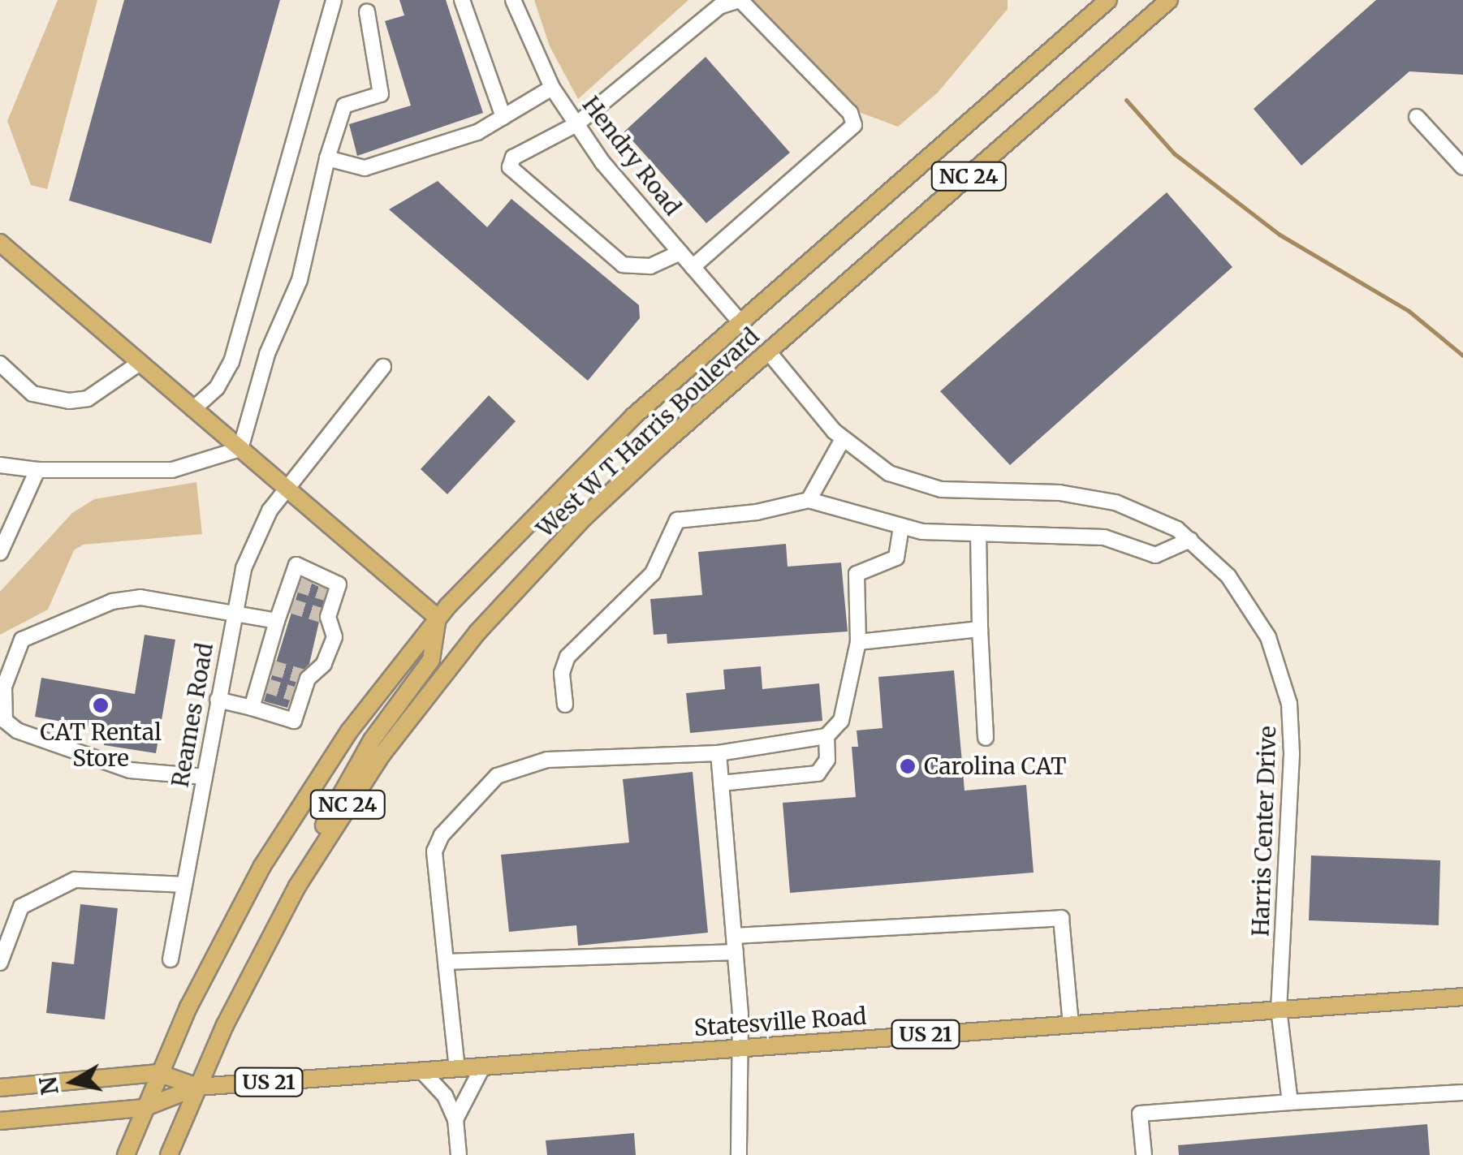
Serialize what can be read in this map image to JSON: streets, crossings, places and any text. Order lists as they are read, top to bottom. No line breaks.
{"streets":{"main road":["NC 24","West W T Harris Boulevard","Statesville Road","US 21"],"street":["Hendry Road","Reames Road","Harris Center Drive"]},"crossings":[["Hendry Road","West W T Harris Boulevard"],["West W T Harris Boulevard","Harris Center Drive"],["West W T Harris Boulevard","Statesville Road"],["Harris Center Drive","Statesville Road"]],"places":["CAT Rental Store","Carolina CAT"],"north":"left"}
